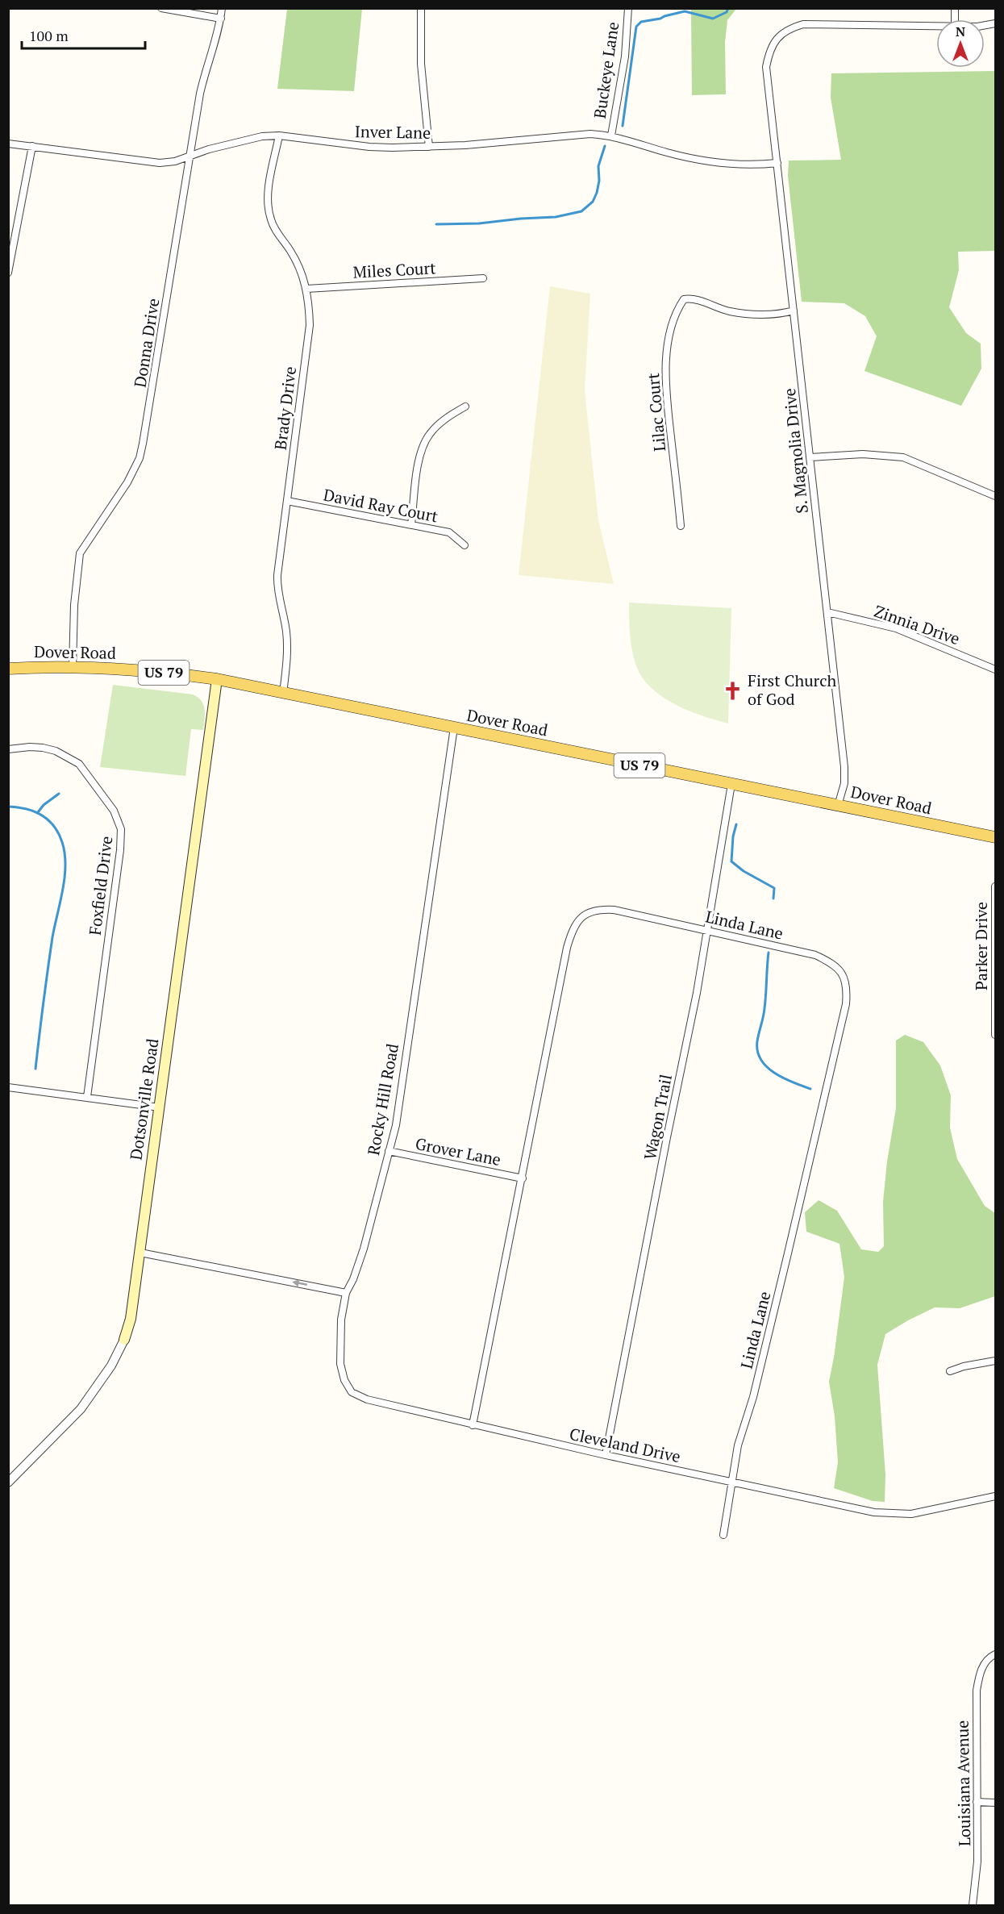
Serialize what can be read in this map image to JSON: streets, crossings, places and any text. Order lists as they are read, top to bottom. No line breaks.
{"streets":{"main road":["Dover Road","US 79","Dotsonville Road"],"street":["Buckeye Lane","Inver Lane","Miles Court","Donna Drive","Brady Drive","Lilac Court","S. Magnolia Drive","David Ray Court","Zinnia Drive","Foxfield Drive","Linda Lane","Parker Drive","Rocky Hill Road","Wagon Trail","Grover Lane","Cleveland Drive","Louisiana Avenue"]},"crossings":[["Buckeye Lane","Inver Lane"],["Inver Lane","Donna Drive"],["Inver Lane","Brady Drive"],["Inver Lane","S. Magnolia Drive"],["Miles Court","Brady Drive"],["Donna Drive","Dover Road"],["Brady Drive","David Ray Court"],["Brady Drive","Dover Road"],["Lilac Court","S. Magnolia Drive"],["S. Magnolia Drive","Zinnia Drive"],["S. Magnolia Drive","Dover Road"],["Dover Road","Dotsonville Road"],["Dover Road","Rocky Hill Road"],["Dover Road","Wagon Trail"],["Linda Lane","Wagon Trail"],["Linda Lane","Grover Lane"],["Linda Lane","Cleveland Drive"],["Rocky Hill Road","Grover Lane"],["Rocky Hill Road","Cleveland Drive"],["Wagon Trail","Cleveland Drive"]],"places":{"church":["First Church of God"]},"scale_bar":"100 m","north":"top"}
